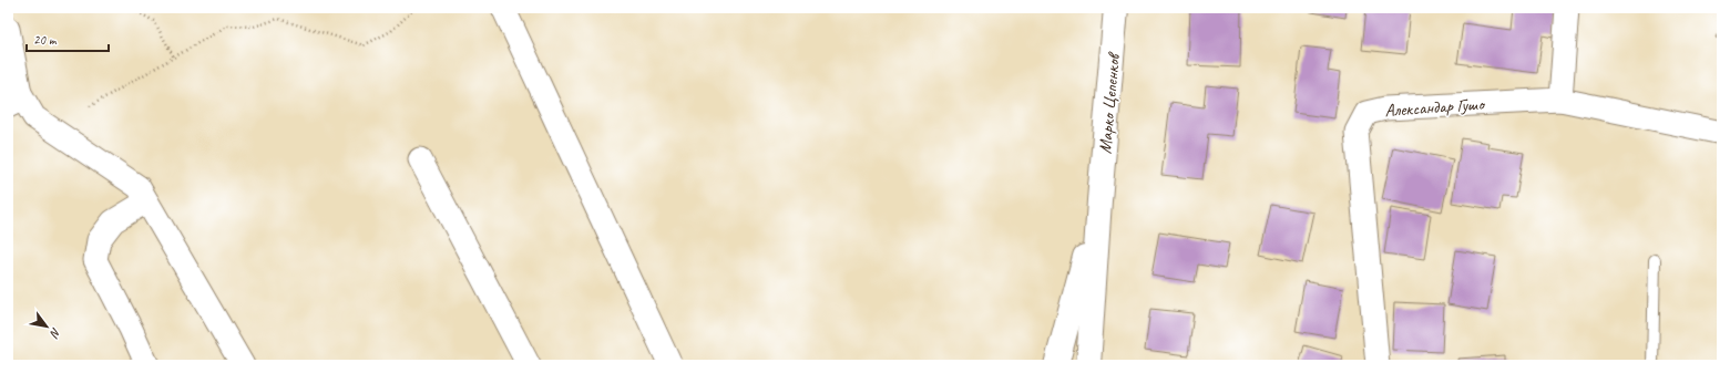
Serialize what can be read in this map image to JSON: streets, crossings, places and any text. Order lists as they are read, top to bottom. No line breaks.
{"streets":{"street":["Марко Цепенков","Александар Гушо"]},"scale_bar":"20 m","north":"bottom right"}
